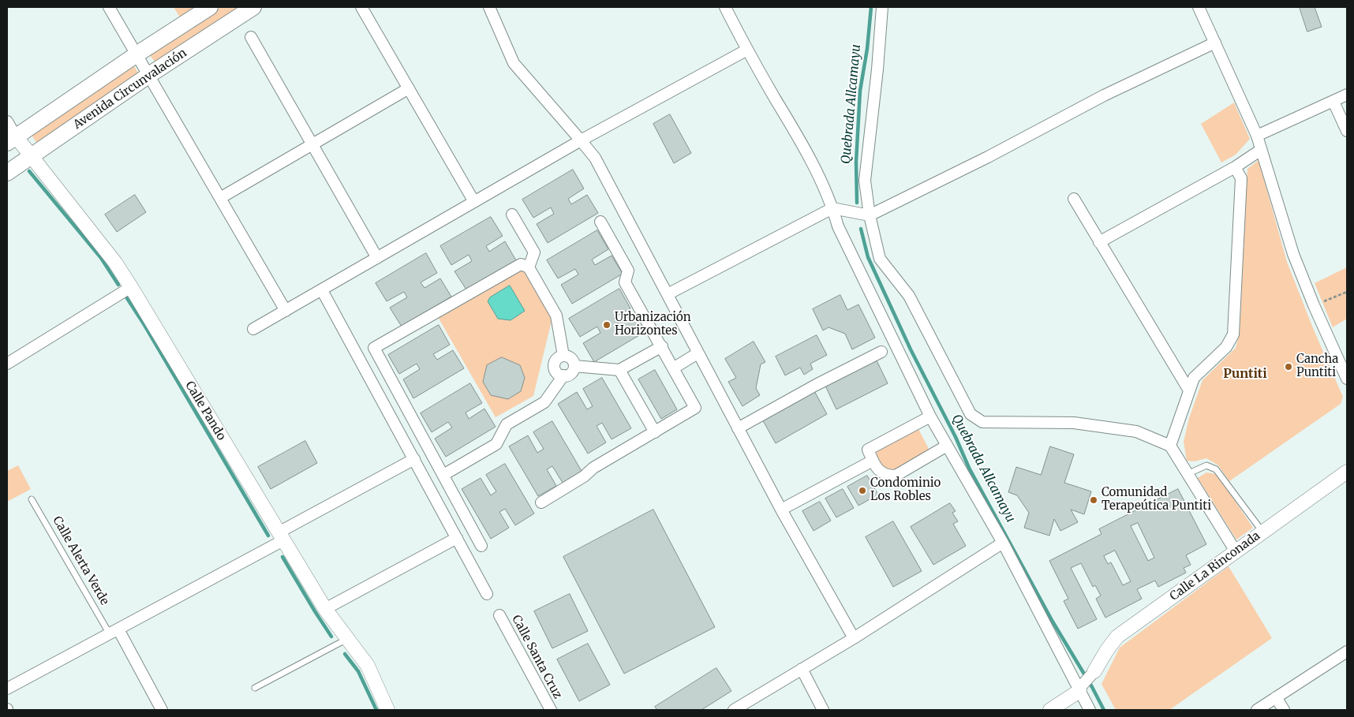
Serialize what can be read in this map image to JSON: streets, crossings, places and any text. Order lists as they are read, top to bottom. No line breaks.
{"streets":{"main road":["Avenida Circunvalación"],"street":["Calle Pando","Calle La Rinconada","Calle Santa Cruz"],"lane":["Calle Alerta Verde"]},"crossings":[["Avenida Circunvalación","Calle Pando"]],"districts":["Puntiti"],"water":["Quebrada Allcamayu"],"places":["Urbanización Horizontes","Cancha Puntiti","Condominio Los Robles","Comunidad Terapeútica Puntiti"]}
